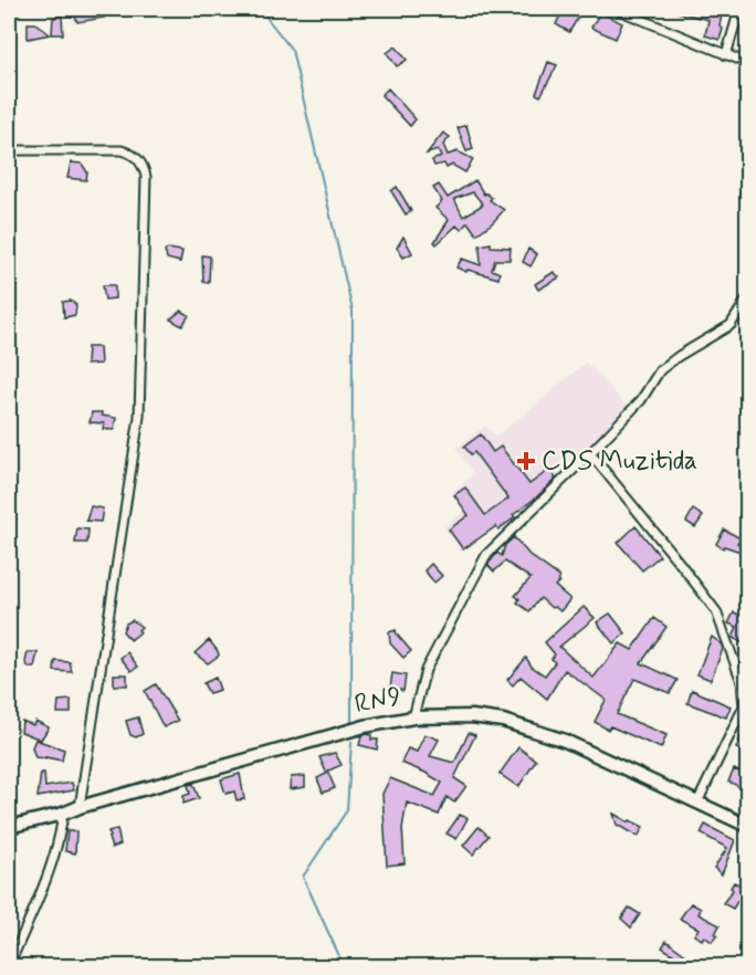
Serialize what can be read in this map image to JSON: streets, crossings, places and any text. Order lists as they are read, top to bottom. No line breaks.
{"streets":{"main road":["RN9"]},"places":{"health":["CDS Muzitida"]}}
